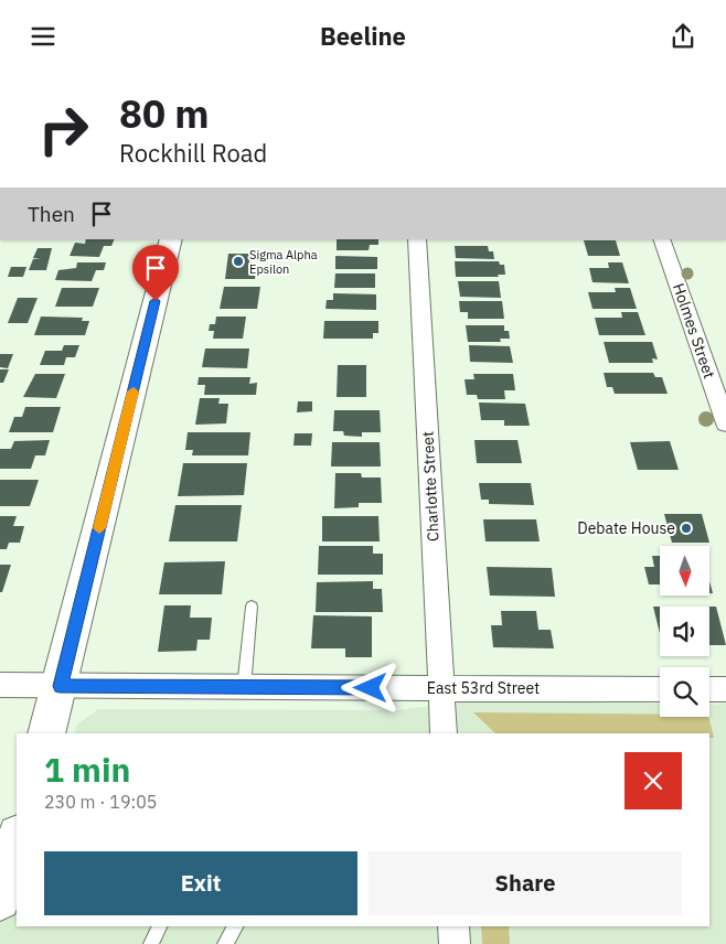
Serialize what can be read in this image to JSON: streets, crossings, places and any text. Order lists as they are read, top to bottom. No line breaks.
{"streets":{"street":["Holmes Street","Charlotte Street","East 53rd Street"]},"crossings":[["Charlotte Street","East 53rd Street"]],"places":["Sigma Alpha Epsilon","Debate House"],"north":"bottom","page":{"header":"Beeline","turn":["80 m","Rockhill Road"],"then":"Then","heading":["1 min","230 m · 19:05"],"buttons":["Exit","Share"]}}
